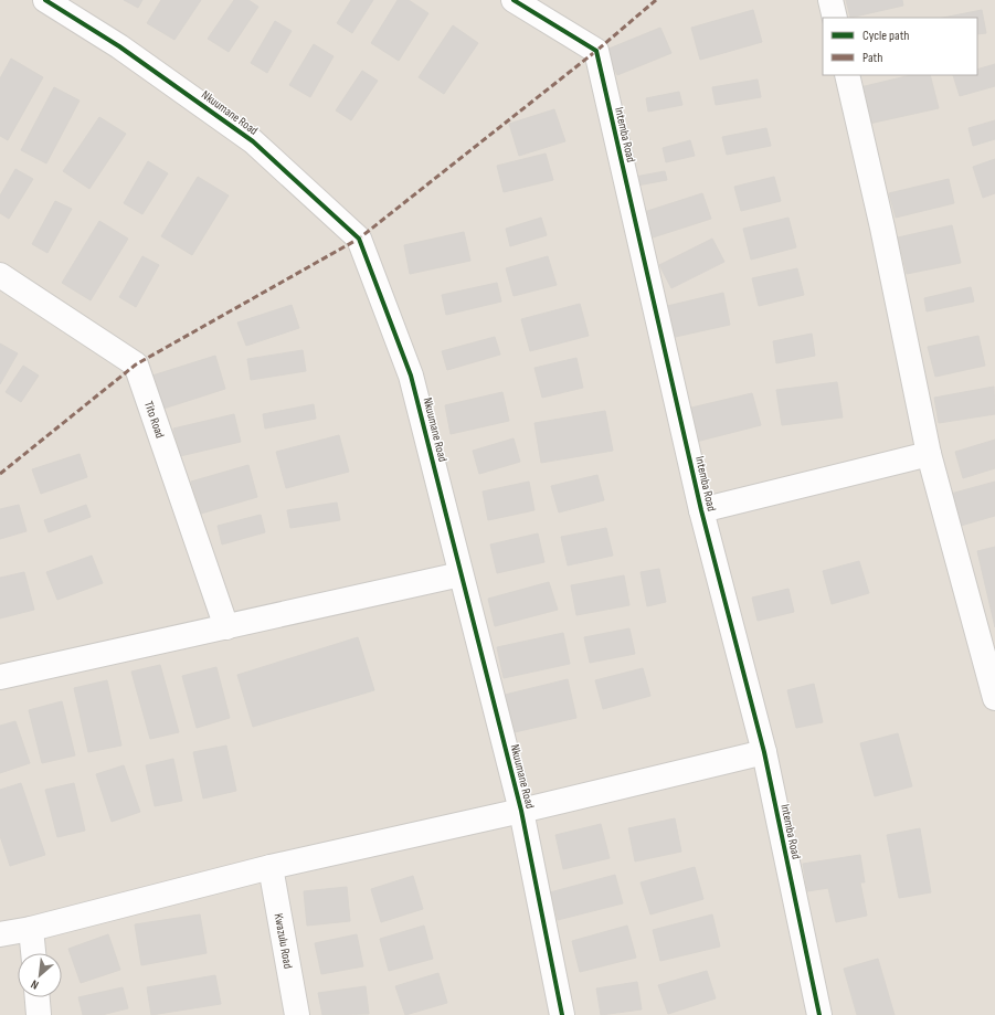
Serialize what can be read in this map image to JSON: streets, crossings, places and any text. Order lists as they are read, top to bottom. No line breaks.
{"streets":{"street":["Nkuumane Road","Intemba Road","Tito Road","Kwazulu Road"]},"legend":["Cycle path","Path"],"north":"bottom left"}
